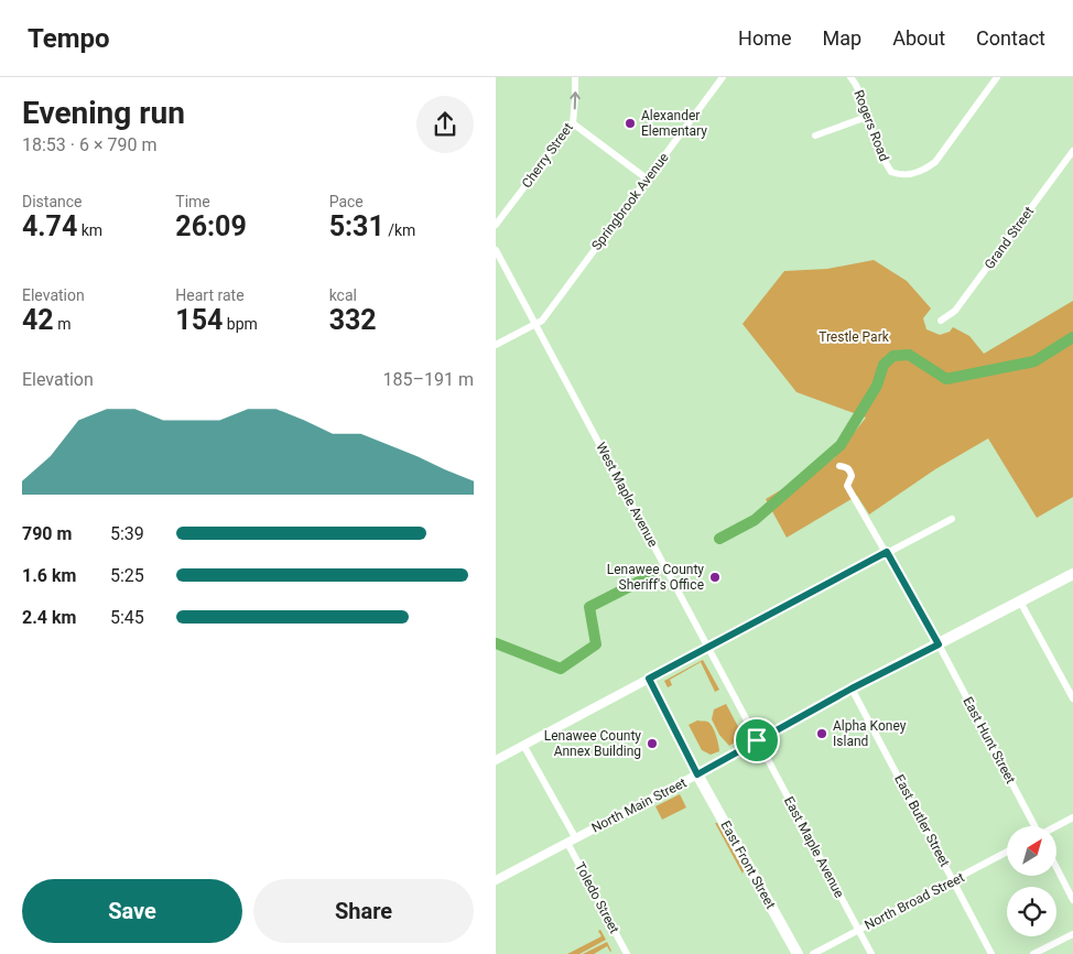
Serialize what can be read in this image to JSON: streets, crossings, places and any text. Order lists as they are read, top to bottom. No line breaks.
{"streets":{"main road":["North Main Street","East Front Street"],"street":["Rogers Road","Cherry Street","Springbrook Avenue","Grand Street","West Maple Avenue","East Hunt Street","East Butler Street","East Maple Avenue","Toledo Street","North Broad Street"]},"crossings":[["Springbrook Avenue","West Maple Avenue"],["West Maple Avenue","North Main Street"],["West Maple Avenue","East Maple Avenue"],["East Hunt Street","North Main Street"],["North Main Street","East Butler Street"],["North Main Street","East Maple Avenue"],["North Main Street","East Front Street"],["North Main Street","Toledo Street"],["East Butler Street","North Broad Street"],["East Maple Avenue","North Broad Street"]],"parks":["Trestle Park"],"places":["Alexander Elementary","Lenawee County Sheriff's Office","Alpha Koney Island","Lenawee County Annex Building"],"north":"top right","page":{"header":"Tempo","nav":["Home","Map","About","Contact"],"heading":["Evening run","18:53 · 6 × 790 m"],"stats":[["Distance","4.74 km"],["Time","26:09"],["Pace","5:31 /km"],["Elevation","42 m"],["Heart rate","154 bpm"],["kcal","332"]],"chart":["Elevation","185–191 m"],"list":[{"name":"790 m","note":"5:39"},{"name":"1.6 km","note":"5:25"},{"name":"2.4 km","note":"5:45"}],"buttons":["Save","Share"]}}
